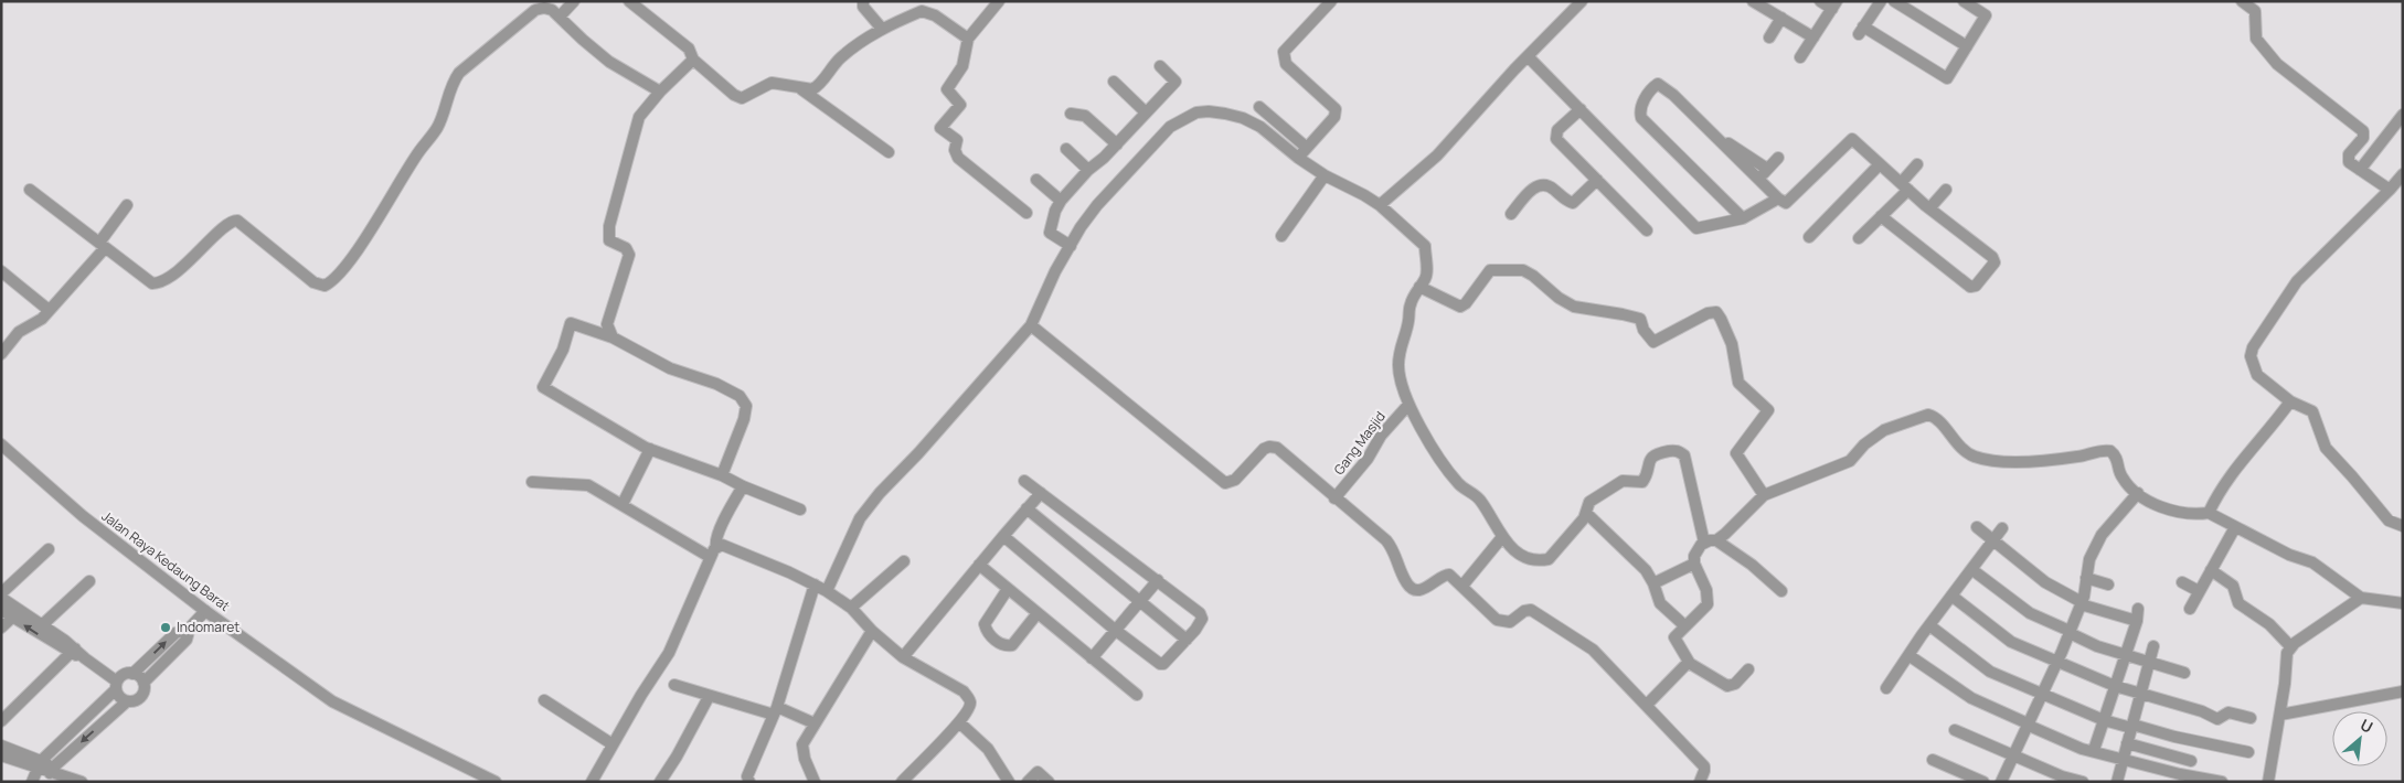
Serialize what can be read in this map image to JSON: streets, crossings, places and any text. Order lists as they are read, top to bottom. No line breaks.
{"streets":{"street":["Gang Masjid","Jalan Raya Kedaung Barat"]},"places":["Indomaret"],"north":"top right"}
